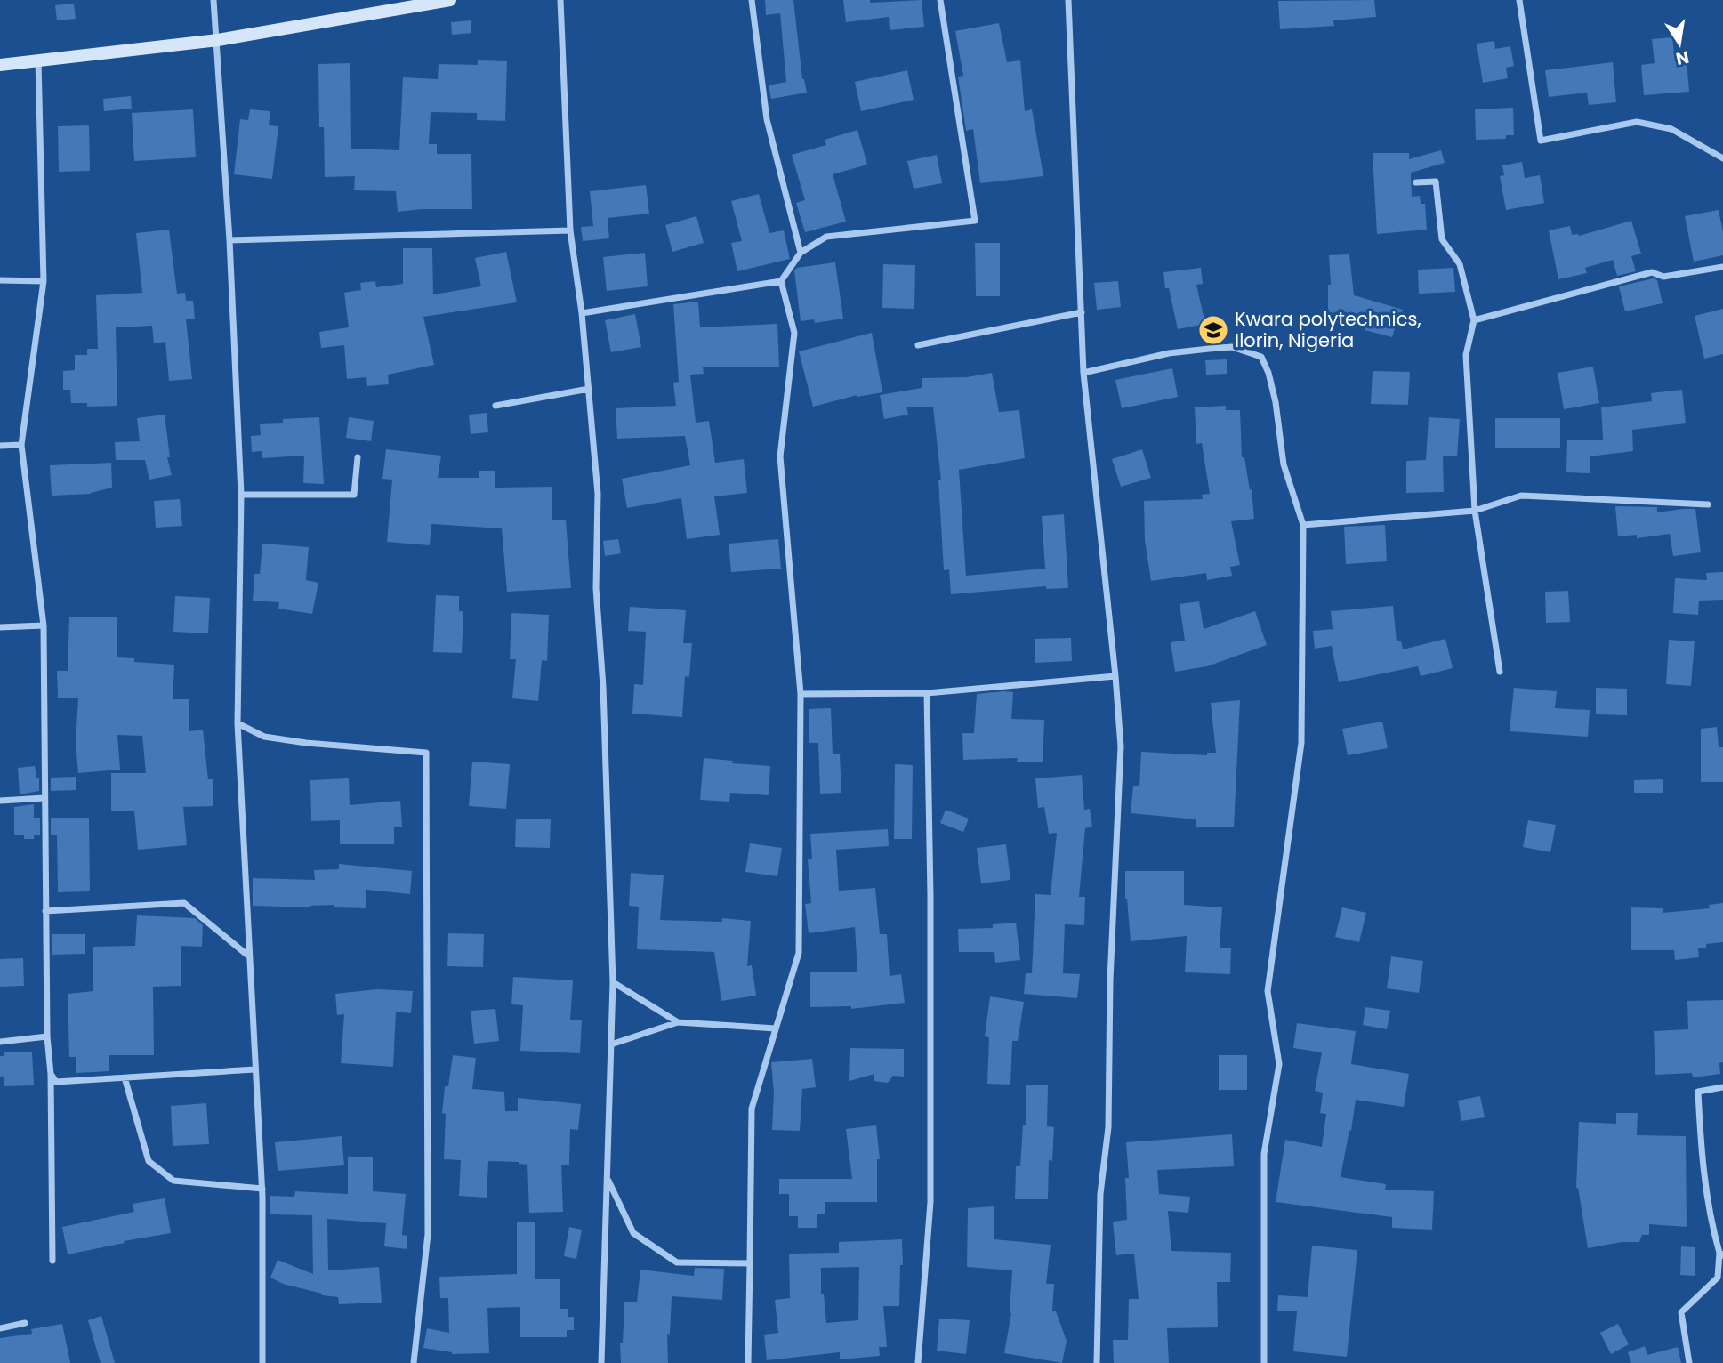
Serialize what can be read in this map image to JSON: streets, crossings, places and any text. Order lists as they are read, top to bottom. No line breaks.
{"places":{"school or university":["Kwara polytechnics, Ilorin, Nigeria"]},"north":"bottom"}
